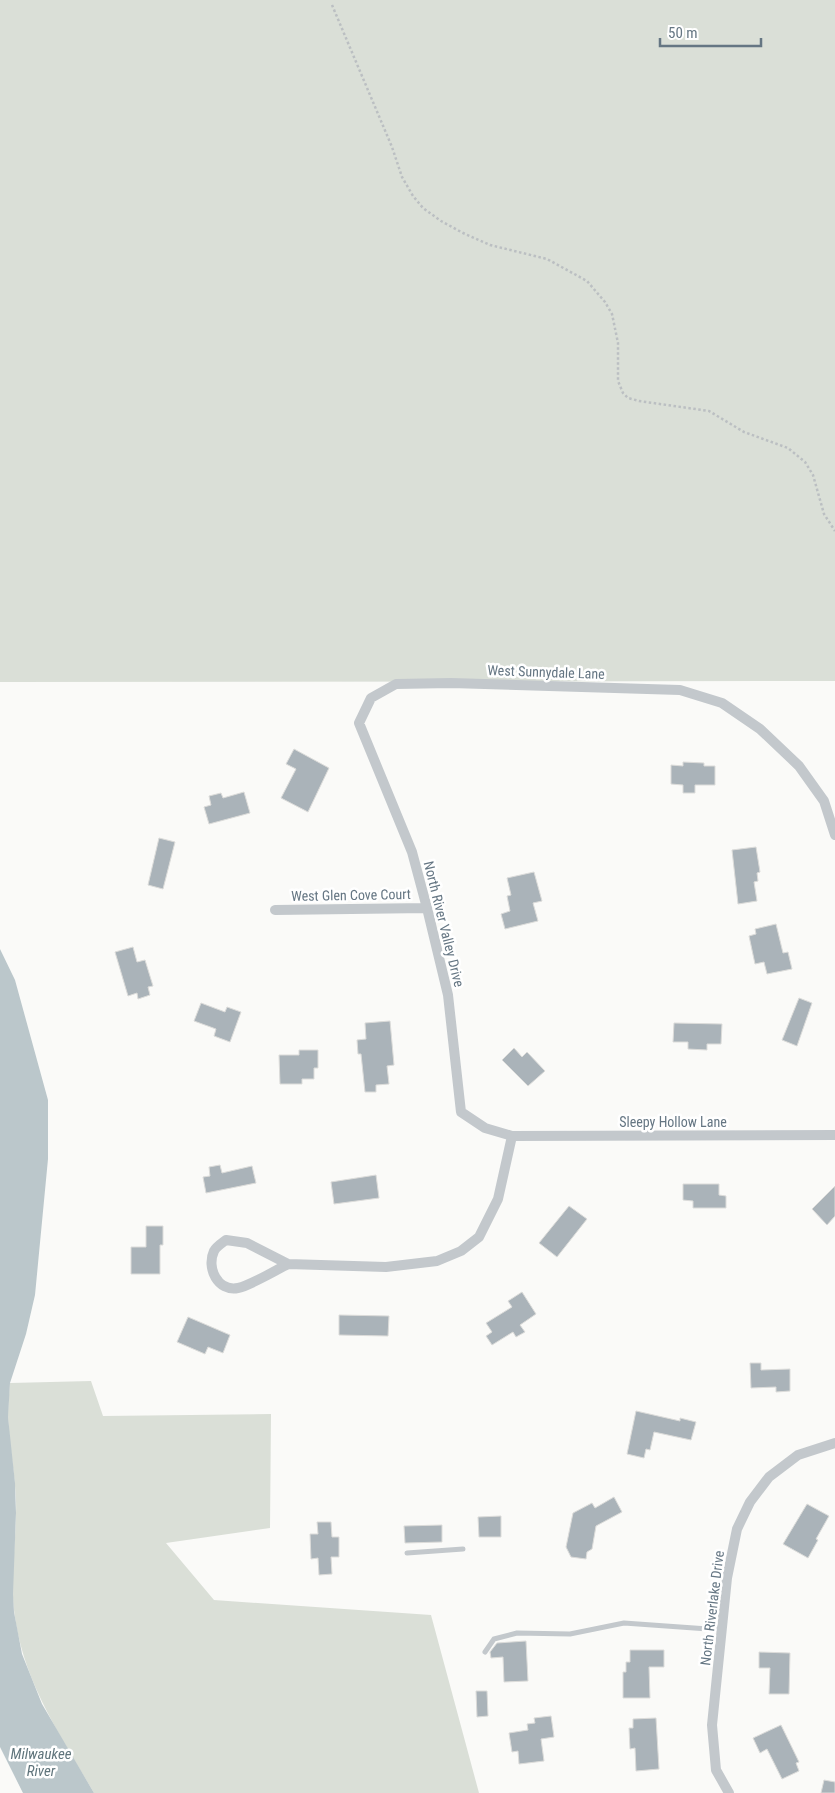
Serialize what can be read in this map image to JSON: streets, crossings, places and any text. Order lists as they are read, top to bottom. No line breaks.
{"streets":{"street":["West Sunnydale Lane","West Glen Cove Court","North River Valley Drive","Sleepy Hollow Lane","North Riverlake Drive"]},"crossings":[["West Sunnydale Lane","North River Valley Drive"],["West Glen Cove Court","North River Valley Drive"],["North River Valley Drive","Sleepy Hollow Lane"]],"water":["Milwaukee River"],"scale_bar":"50 m"}
